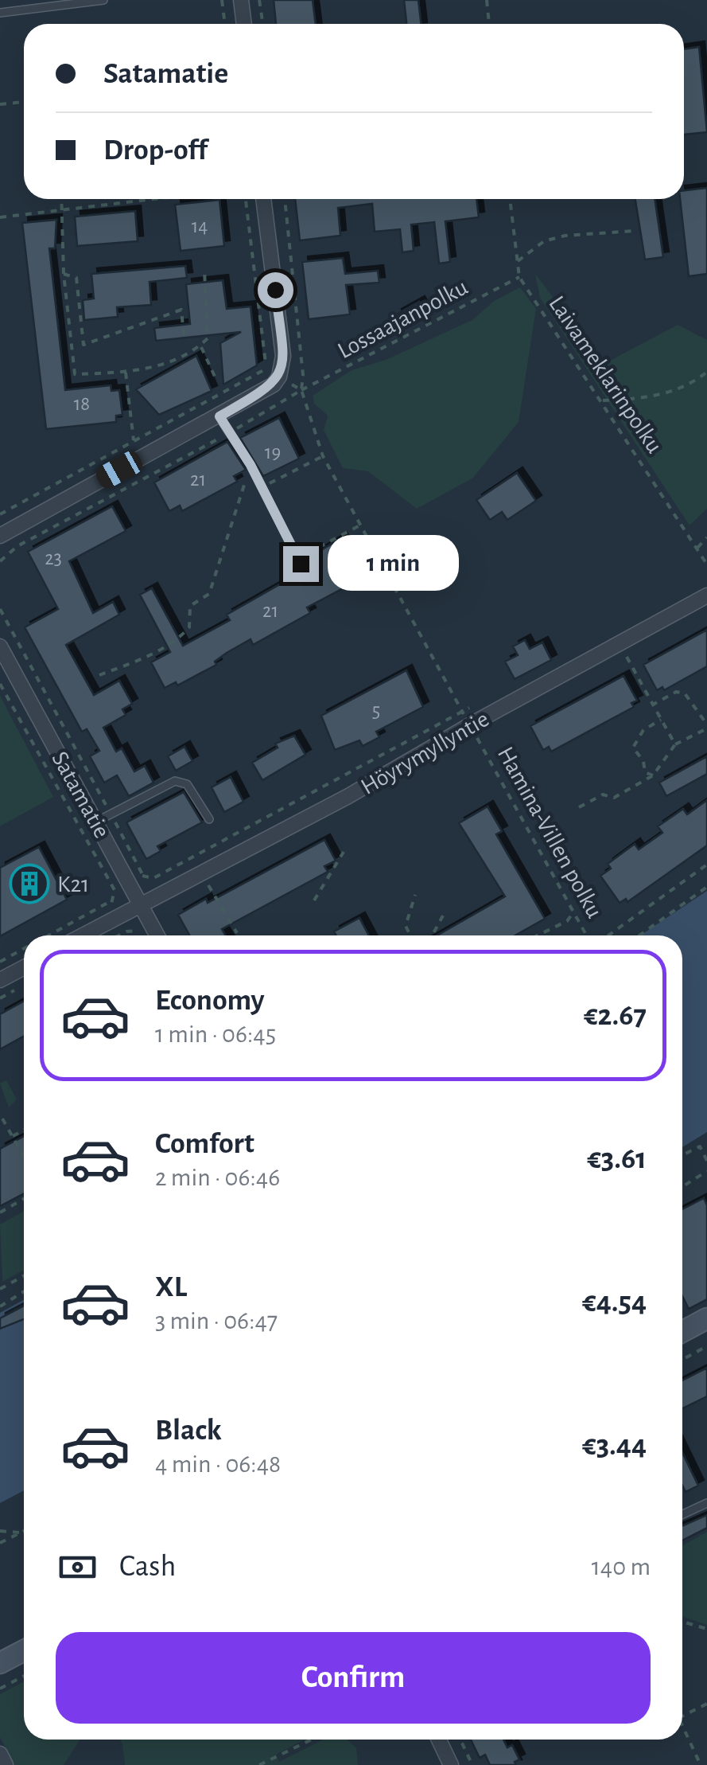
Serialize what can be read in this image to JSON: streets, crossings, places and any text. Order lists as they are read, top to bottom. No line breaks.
{"streets":{"street":["Höyrymyllyntie","Satamatie"],"path":["Lossaajanpolku","Laivameklarinpolku","Hamina-Villen polku"]},"crossings":[["Lossaajanpolku","Laivameklarinpolku"],["Lossaajanpolku","Hamina-Villen polku"],["Höyrymyllyntie","Satamatie"],["Höyrymyllyntie","Hamina-Villen polku"]],"places":{"building":["K21"]},"house_numbers":["14","18","19","21","23","21","5"],"page":{"banner":["Satamatie","Drop-off"],"bubble":"1 min","list":[{"name":"Economy","note":"1 min · 06:45","value":"€2.67"},{"name":"Comfort","note":"2 min · 06:46","value":"€3.61"},{"name":"XL","note":"3 min · 06:47","value":"€4.54"},{"name":"Black","note":"4 min · 06:48","value":"€3.44"}],"pay":["Cash","140 m"],"buttons":"Confirm"}}
